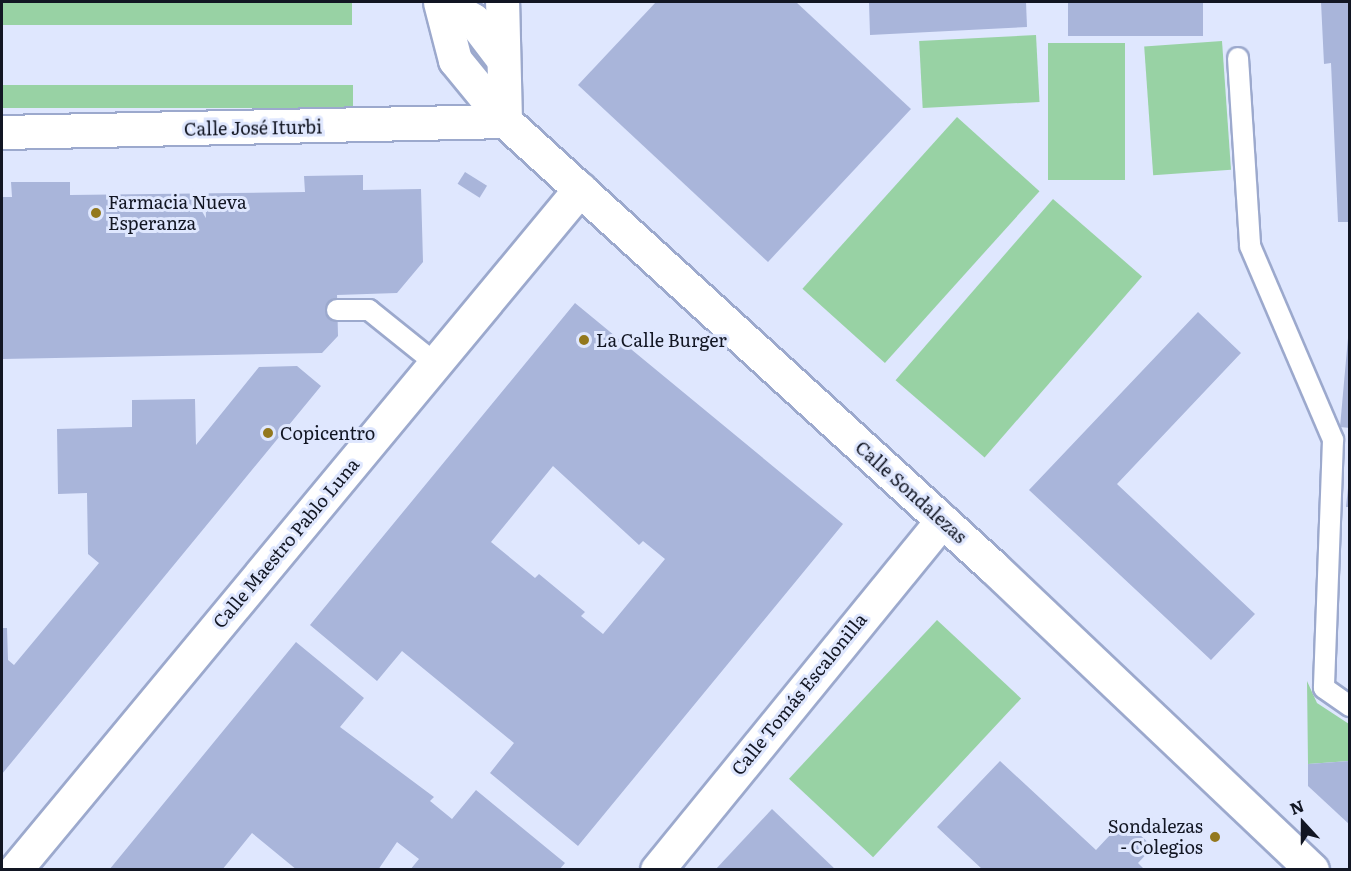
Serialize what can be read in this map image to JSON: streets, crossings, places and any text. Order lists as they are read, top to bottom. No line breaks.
{"streets":{"street":["Calle José Iturbi","Calle Sondalezas","Calle Maestro Pablo Luna","Calle Tomás Escalonilla"]},"crossings":[["Calle José Iturbi","Calle Sondalezas"],["Calle Sondalezas","Calle Maestro Pablo Luna"],["Calle Sondalezas","Calle Tomás Escalonilla"]],"places":["Farmacia Nueva Esperanza","La Calle Burger","Copicentro","Sondalezas - Colegios"],"north":"top"}
